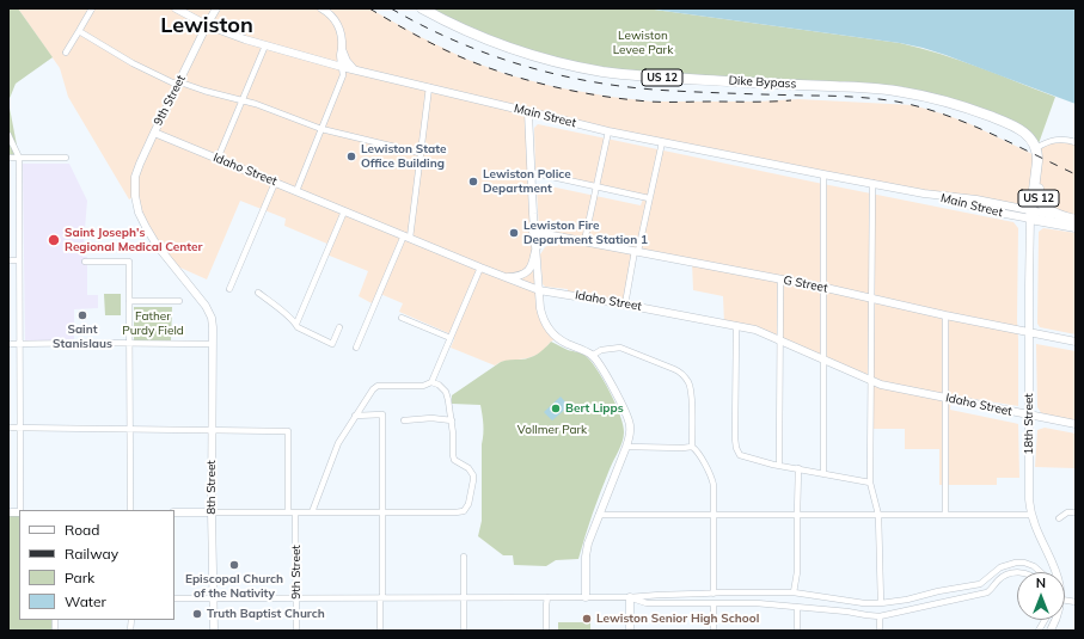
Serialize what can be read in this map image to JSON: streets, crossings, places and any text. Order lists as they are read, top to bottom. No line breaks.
{"streets":{"highway":["US 12","Dike Bypass","Main Street"],"street":["9th Street","Idaho Street","G Street","18th Street","8th Street"]},"crossings":[["US 12","Dike Bypass"],["US 12","Main Street"],["US 12","18th Street"],["9th Street","Main Street"],["9th Street","Idaho Street"],["9th Street","8th Street"],["Main Street","18th Street"],["Idaho Street","18th Street"],["G Street","18th Street"]],"districts":["Lewiston"],"parks":["Lewiston Levee Park","Father Purdy Field","Vollmer Park"],"places":["Lewiston State Office Building","Lewiston Police Department","Lewiston Fire Department Station 1","Saint Joseph's Regional Medical Center","Saint Stanislaus","Bert Lipps","Episcopal Church of the Nativity","Truth Baptist Church","Lewiston Senior High School"],"legend":["Road","Railway","Park","Water"],"north":"top"}
